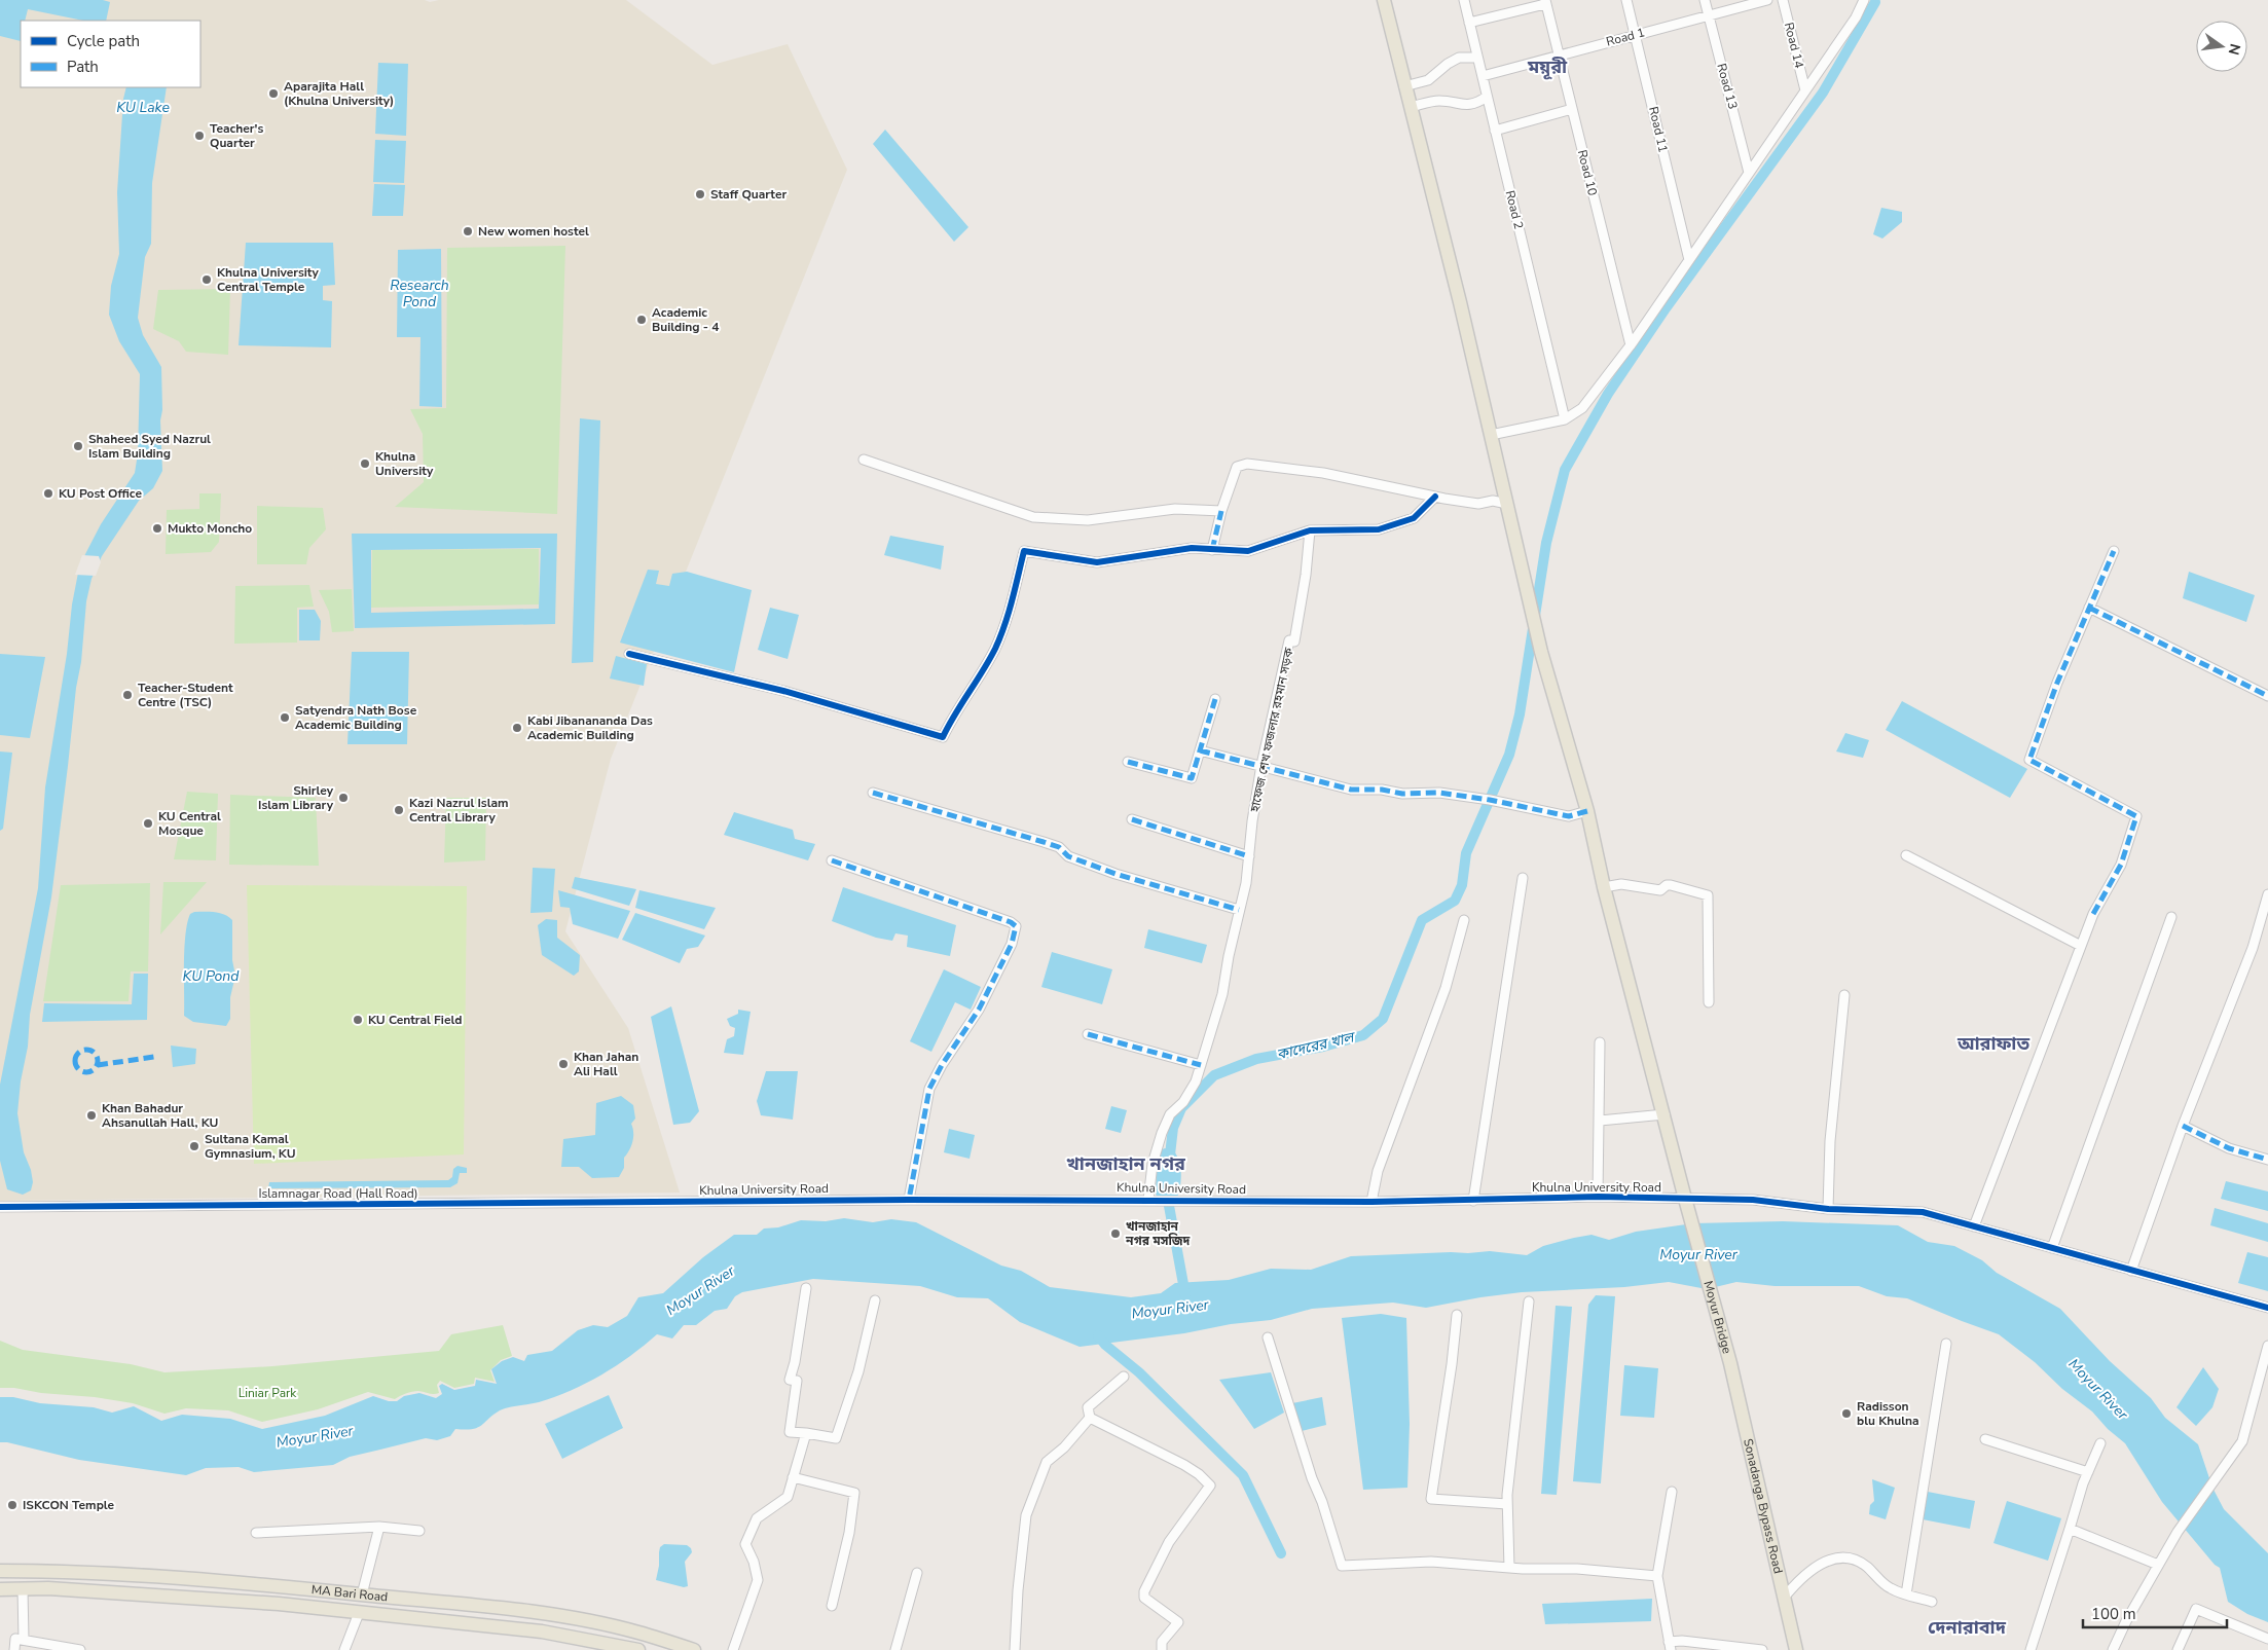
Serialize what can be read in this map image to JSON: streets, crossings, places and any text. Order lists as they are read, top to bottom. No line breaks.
{"streets":{"main road":["Moyur Bridge","Sonadanga Bypass Road","MA Bari Road"],"street":["Road 1","Road 14","Road 13","Road 11","Road 10","Road 2","হাফেজ শেখ ফজলার রহমান সড়ক","Khulna University Road","Islamnagar Road (Hall Road)"]},"crossings":[["Road 1","Road 13"],["Road 1","Road 11"],["Road 1","Road 10"],["Road 1","Road 2"],["হাফেজ শেখ ফজলার রহমান সড়ক","Khulna University Road"],["Khulna University Road","Islamnagar Road (Hall Road)"],["Khulna University Road","Moyur Bridge"],["Moyur Bridge","Sonadanga Bypass Road"]],"districts":["ময়ূরী","আরাফাত","খানজাহান নগর","দেনারাবাদ"],"water":["KU Lake","Research Pond","KU Pond","কাদেরের খাল","Moyur River"],"parks":["Liniar Park"],"places":["Aparajita Hall (Khulna University)","Teacher's Quarter","Staff Quarter","New women hostel","Khulna University Central Temple","Academic Building - 4","Shaheed Syed Nazrul Islam Building","Khulna University","KU Post Office","Mukto Moncho","Teacher-Student Centre (TSC)","Satyendra Nath Bose Academic Building","Kabi Jibanananda Das Academic Building","Shirley Islam Library","Kazi Nazrul Islam Central Library","KU Central Mosque","KU Central Field","Khan Jahan Ali Hall","Khan Bahadur Ahsanullah Hall, KU","Sultana Kamal Gymnasium, KU","খানজাহান নগর মসজিদ","Radisson blu Khulna","ISKCON Temple"],"legend":["Cycle path","Path"],"scale_bar":"100 m","north":"right"}
